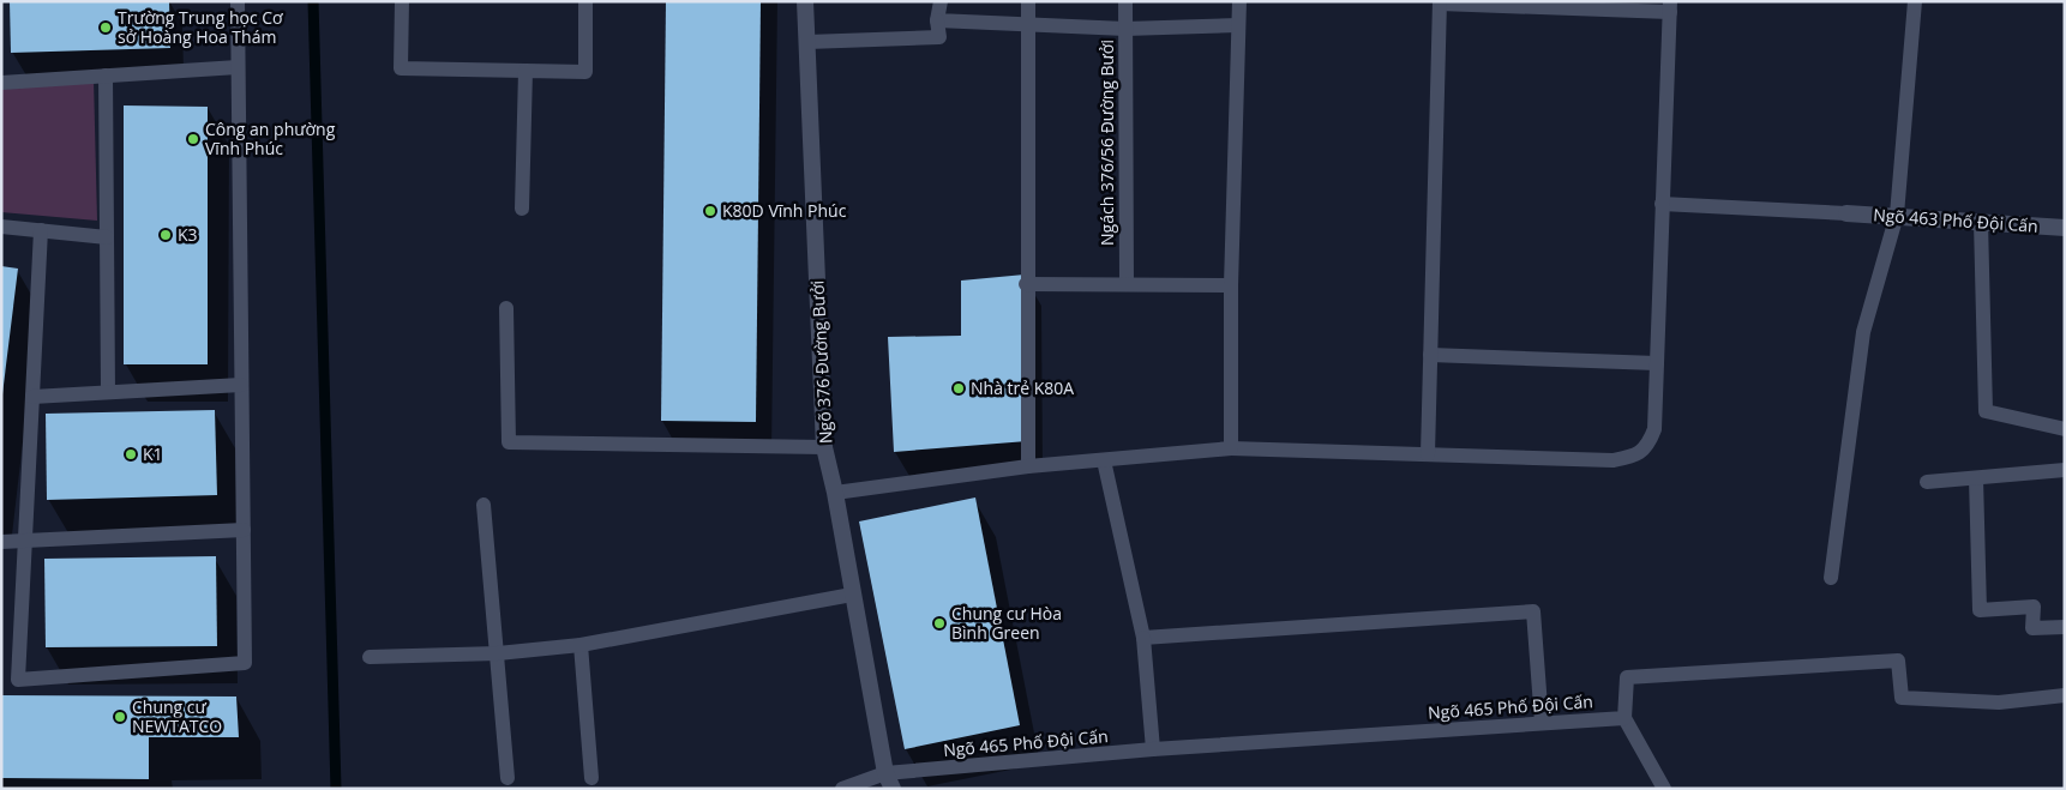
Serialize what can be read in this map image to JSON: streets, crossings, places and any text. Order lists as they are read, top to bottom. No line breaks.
{"streets":{"street":["Ngõ 463 Phố Đội Cấn","Ngõ 376 Đường Bưởi"],"lane":["Ngách 376/56 Đường Bưởi","Ngõ 465 Phố Đội Cấn"]},"crossings":[["Ngõ 376 Đường Bưởi","Ngõ 465 Phố Đội Cấn"]],"places":["Trường Trung học Cơ sở Hoàng Hoa Thám","Công an phường Vĩnh Phúc","K80D Vĩnh Phúc","K3","Nhà trẻ K80A","K1","Chung cư Hòa Bình Green","Chung cư NEWTATCO"]}
